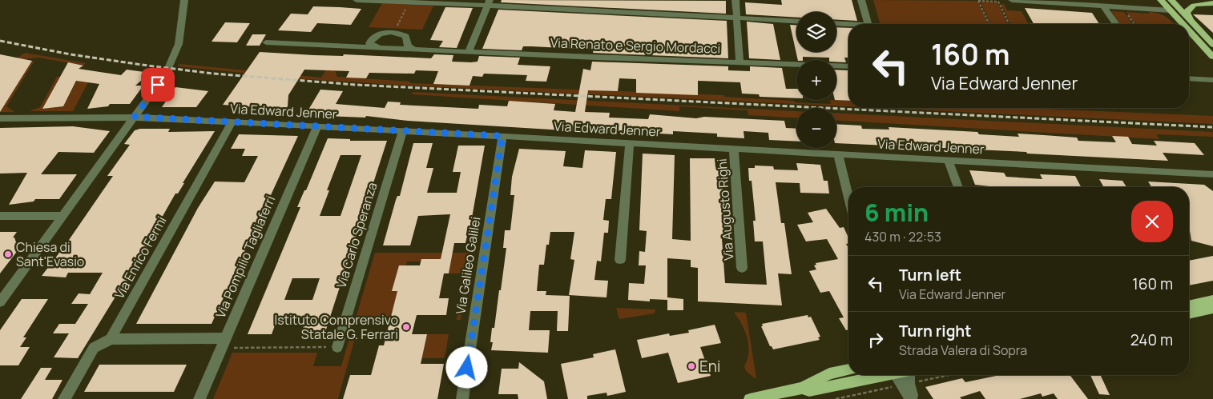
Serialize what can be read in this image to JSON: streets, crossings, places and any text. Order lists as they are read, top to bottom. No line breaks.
{"streets":{"street":["Via Renato e Sergio Mordacci","Via Edward Jenner","Via Augusto Righi","Via Carlo Speranza","Via Pompilio Tagliaferri","Via Enrico Fermi","Via Galileo Galilei"]},"crossings":[["Via Edward Jenner","Via Augusto Righi"],["Via Edward Jenner","Via Carlo Speranza"],["Via Edward Jenner","Via Pompilio Tagliaferri"],["Via Edward Jenner","Via Enrico Fermi"],["Via Edward Jenner","Via Galileo Galilei"]],"places":["Chiesa di Sant'Evasio","Istituto Comprensivo Statale G. Ferrari","Eni"],"page":{"map_buttons":["+","−"],"turn":["160 m","Via Edward Jenner"],"heading":["6 min","430 m · 22:53"],"list":[{"name":"Turn left","note":"Via Edward Jenner","value":"160 m"},{"name":"Turn right","note":"Strada Valera di Sopra","value":"240 m"}]}}
